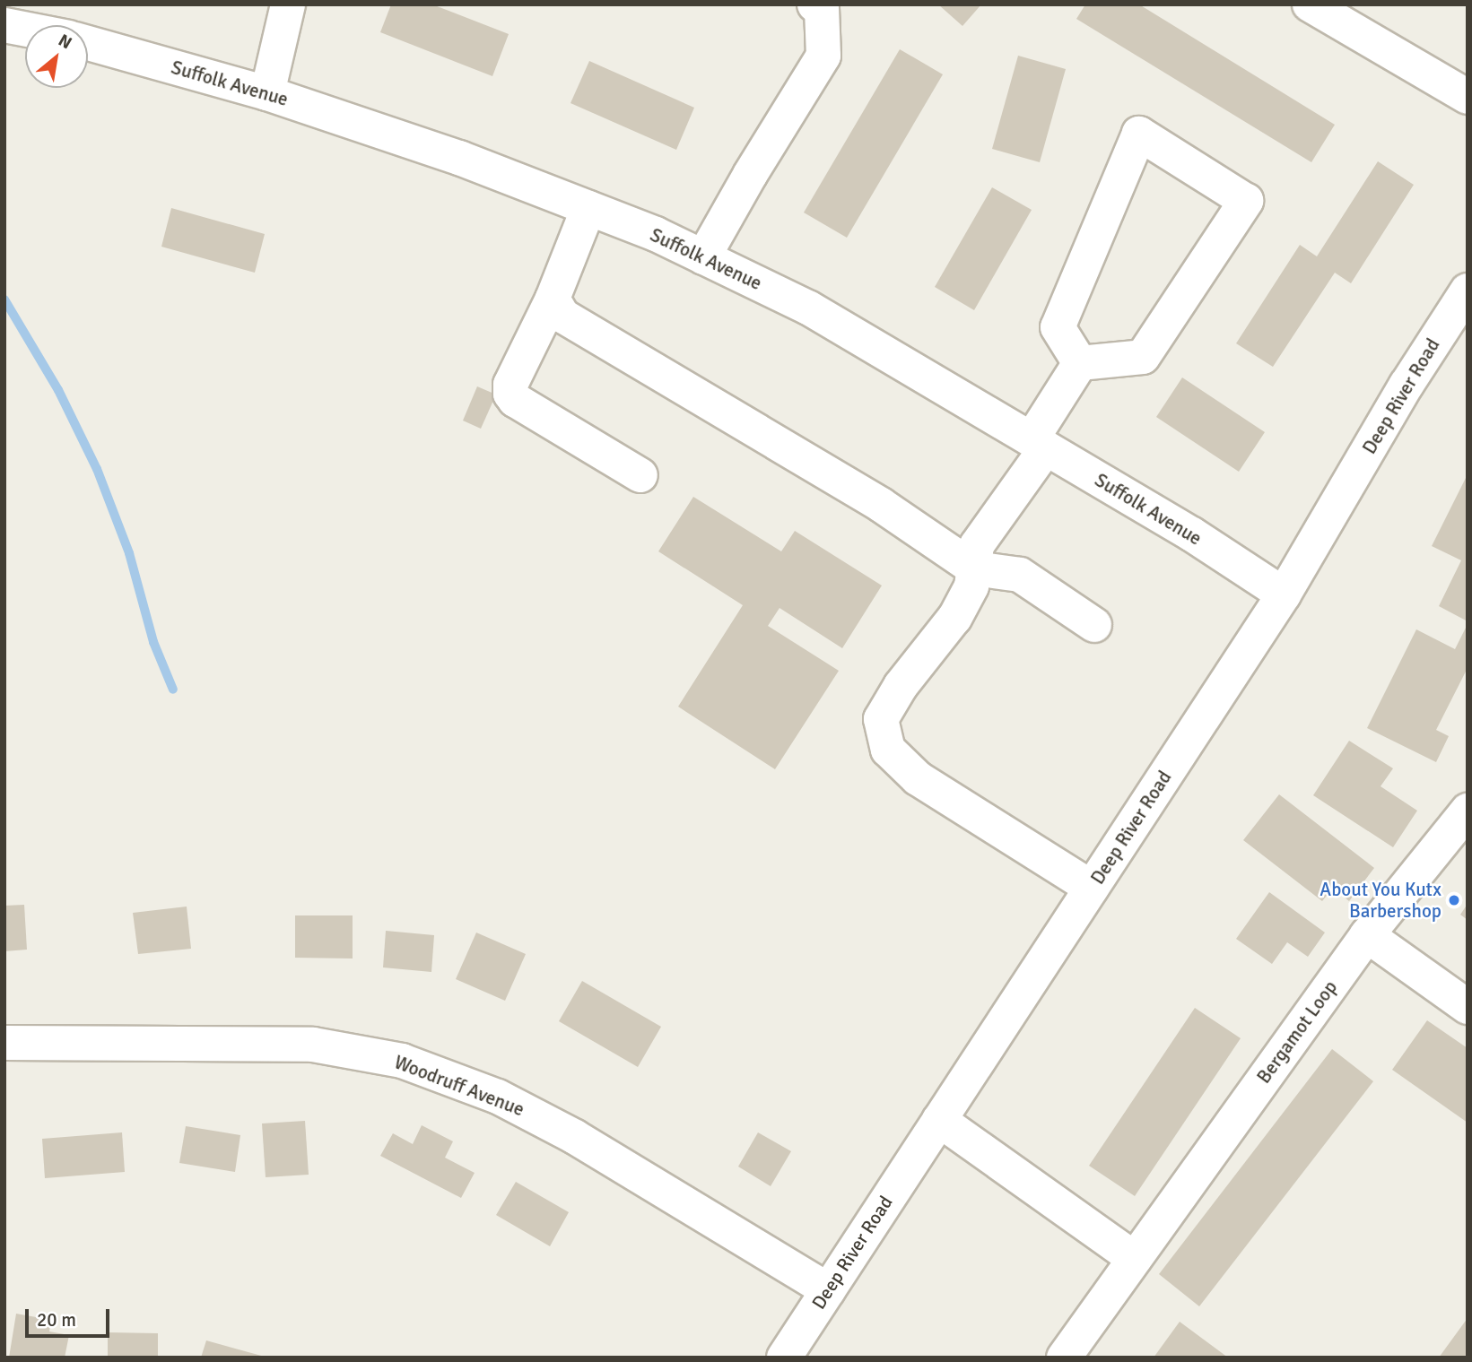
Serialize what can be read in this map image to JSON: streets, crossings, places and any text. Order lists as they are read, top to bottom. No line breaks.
{"streets":{"street":["Suffolk Avenue","Deep River Road","Bergamot Loop","Woodruff Avenue"]},"crossings":[["Suffolk Avenue","Deep River Road"],["Deep River Road","Woodruff Avenue"]],"places":["About You Kutx Barbershop"],"scale_bar":"20 m","north":"top right"}
